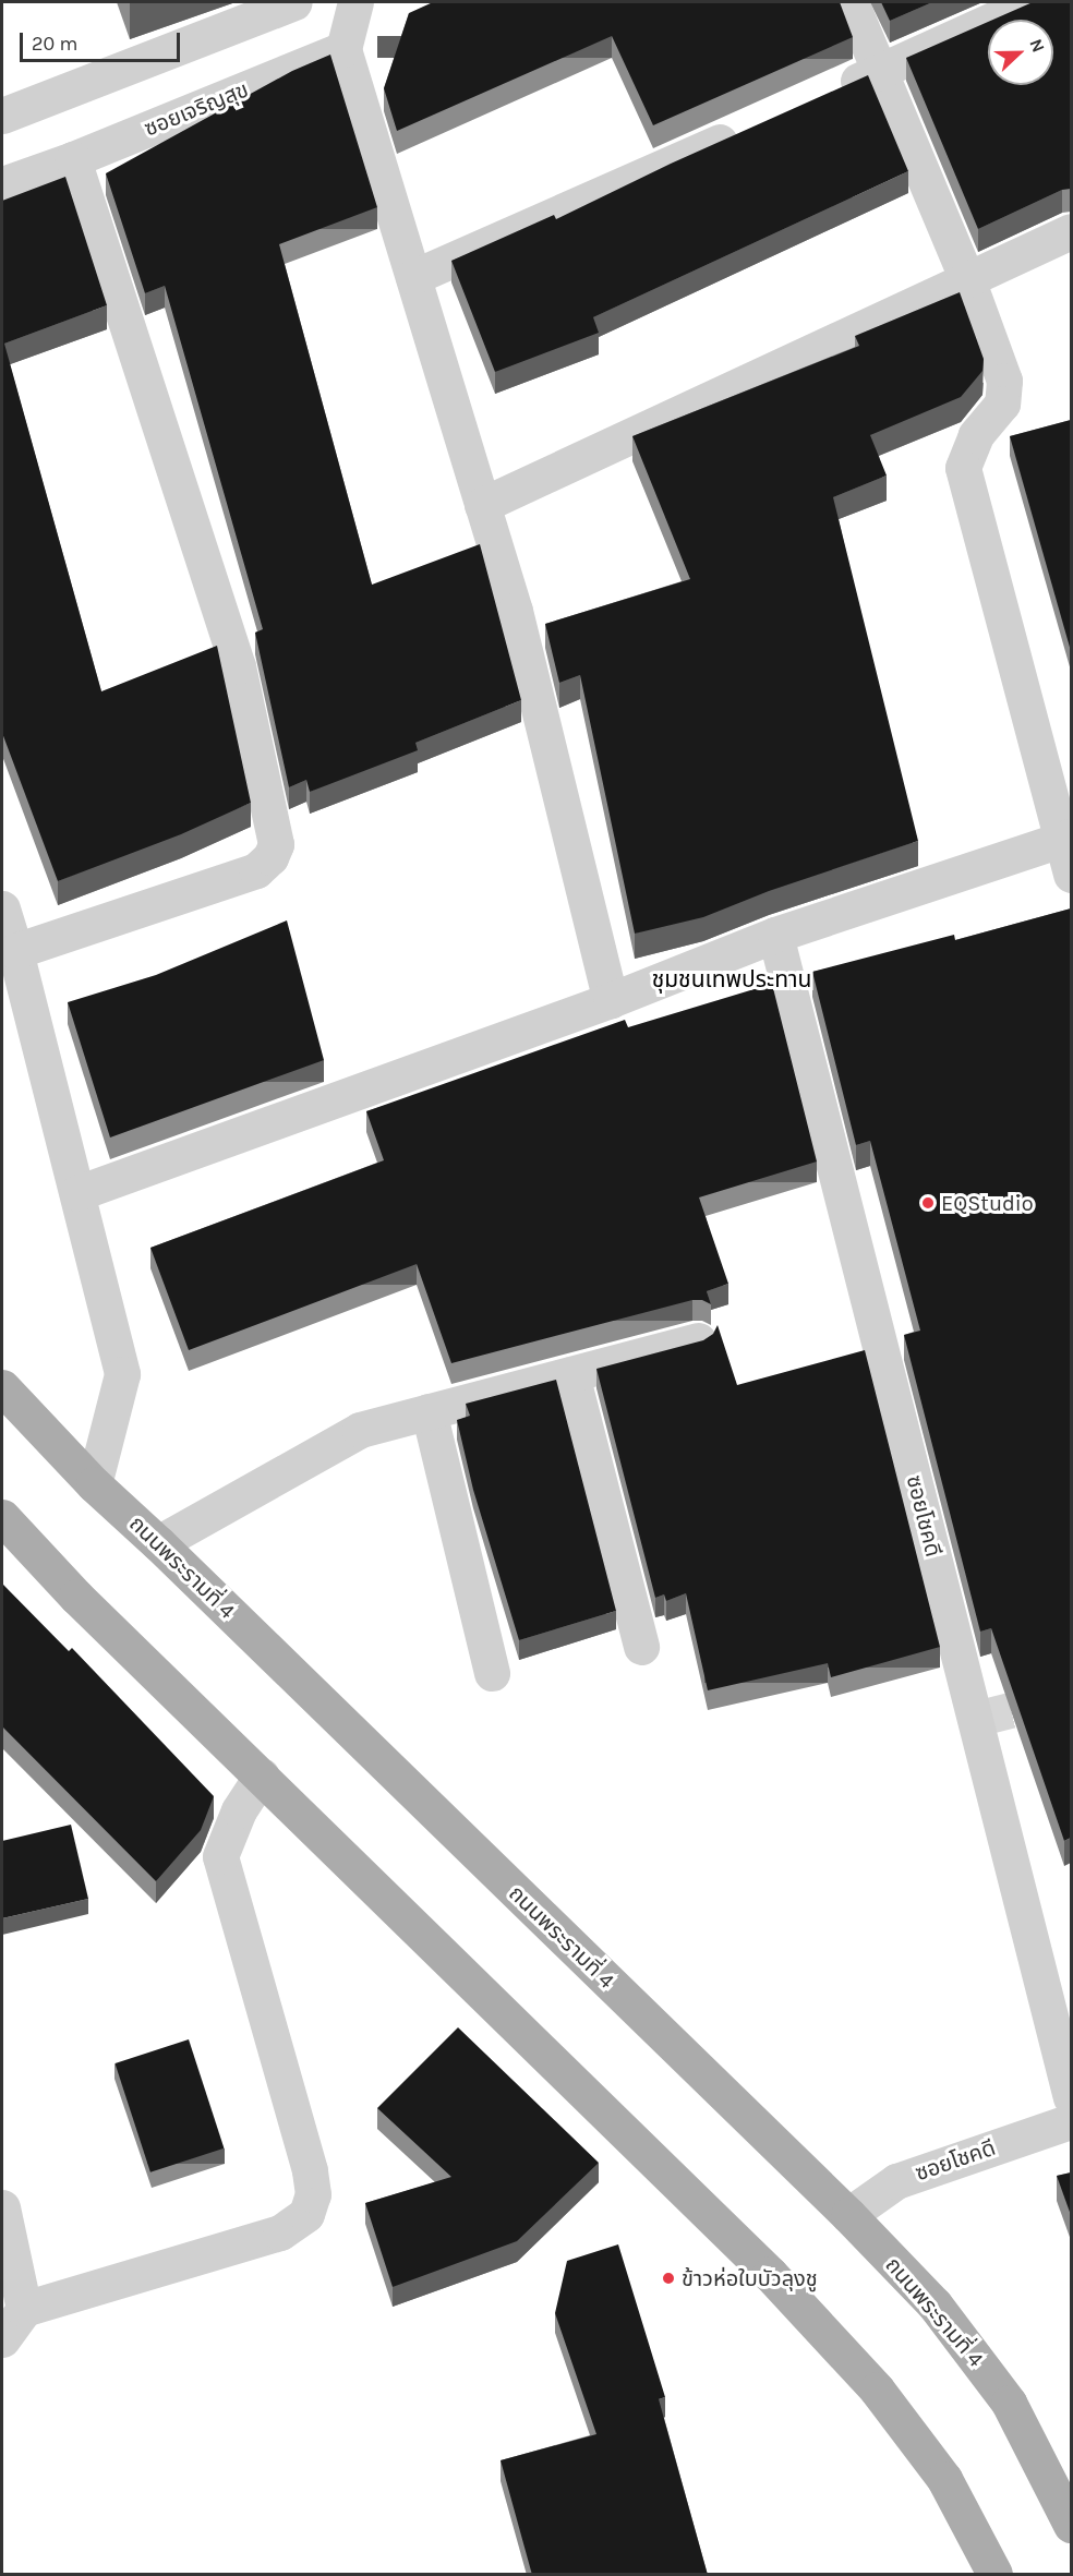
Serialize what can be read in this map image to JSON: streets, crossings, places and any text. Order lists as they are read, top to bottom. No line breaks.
{"streets":{"main road":["ถนนพระรามที่ 4"],"street":["ซอยเจริญสุข","ซอยโชคดี"]},"crossings":[["ซอยโชคดี","ถนนพระรามที่ 4"]],"districts":["ชุมชนเทพประทาน"],"places":["EQStudio","ข้าวห่อใบบัวลุงชู"],"scale_bar":"20 m","north":"right"}
